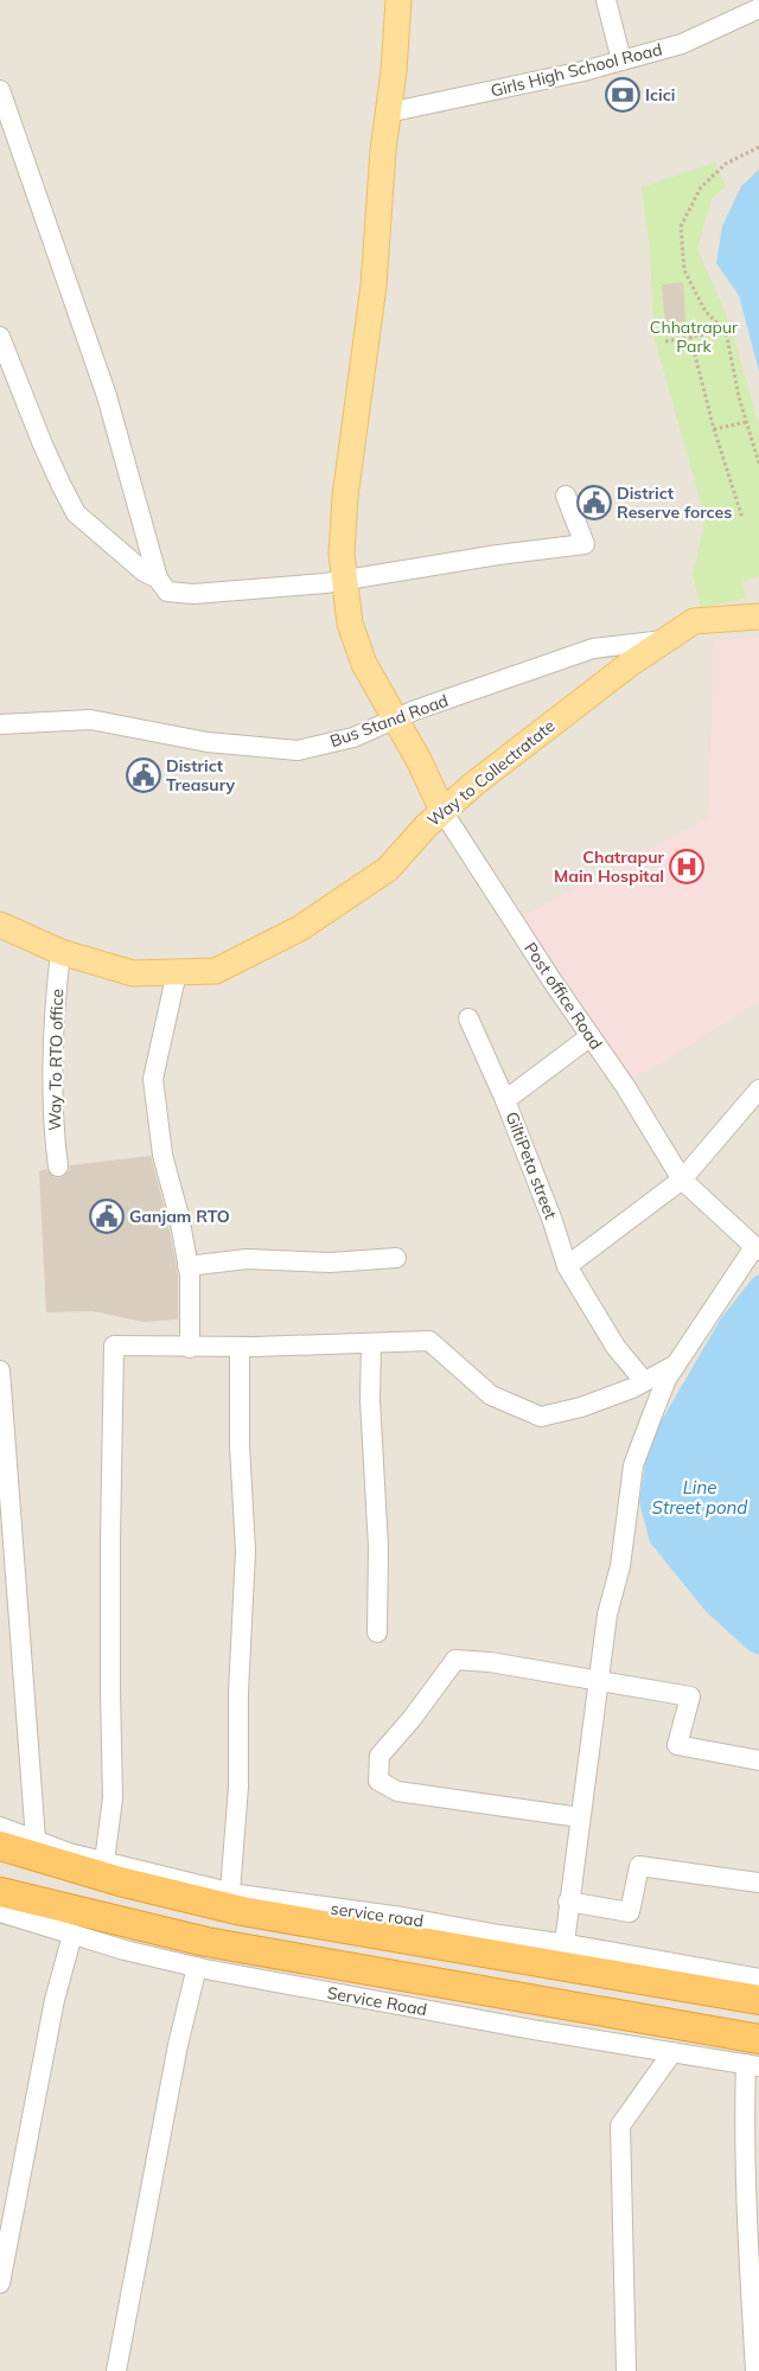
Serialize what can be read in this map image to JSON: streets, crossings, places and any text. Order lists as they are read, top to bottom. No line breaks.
{"streets":{"main road":["Way to Collectratate","Post office Road"],"street":["Girls High School Road","Bus Stand Road","Way To RTO office","GiltiPeta street","service road","Service Road"]},"crossings":[["Girls High School Road","Post office Road"],["Bus Stand Road","Way to Collectratate"],["Bus Stand Road","Post office Road"],["Way to Collectratate","Post office Road"],["Way to Collectratate","Way To RTO office"],["Post office Road","GiltiPeta street"]],"water":["Line Street pond"],"parks":["Chhatrapur Park"],"places":{"bank":["Icici"],"public building":["District Reserve forces","District Treasury","Ganjam RTO"],"hospital":["Chatrapur Main Hospital"]}}
